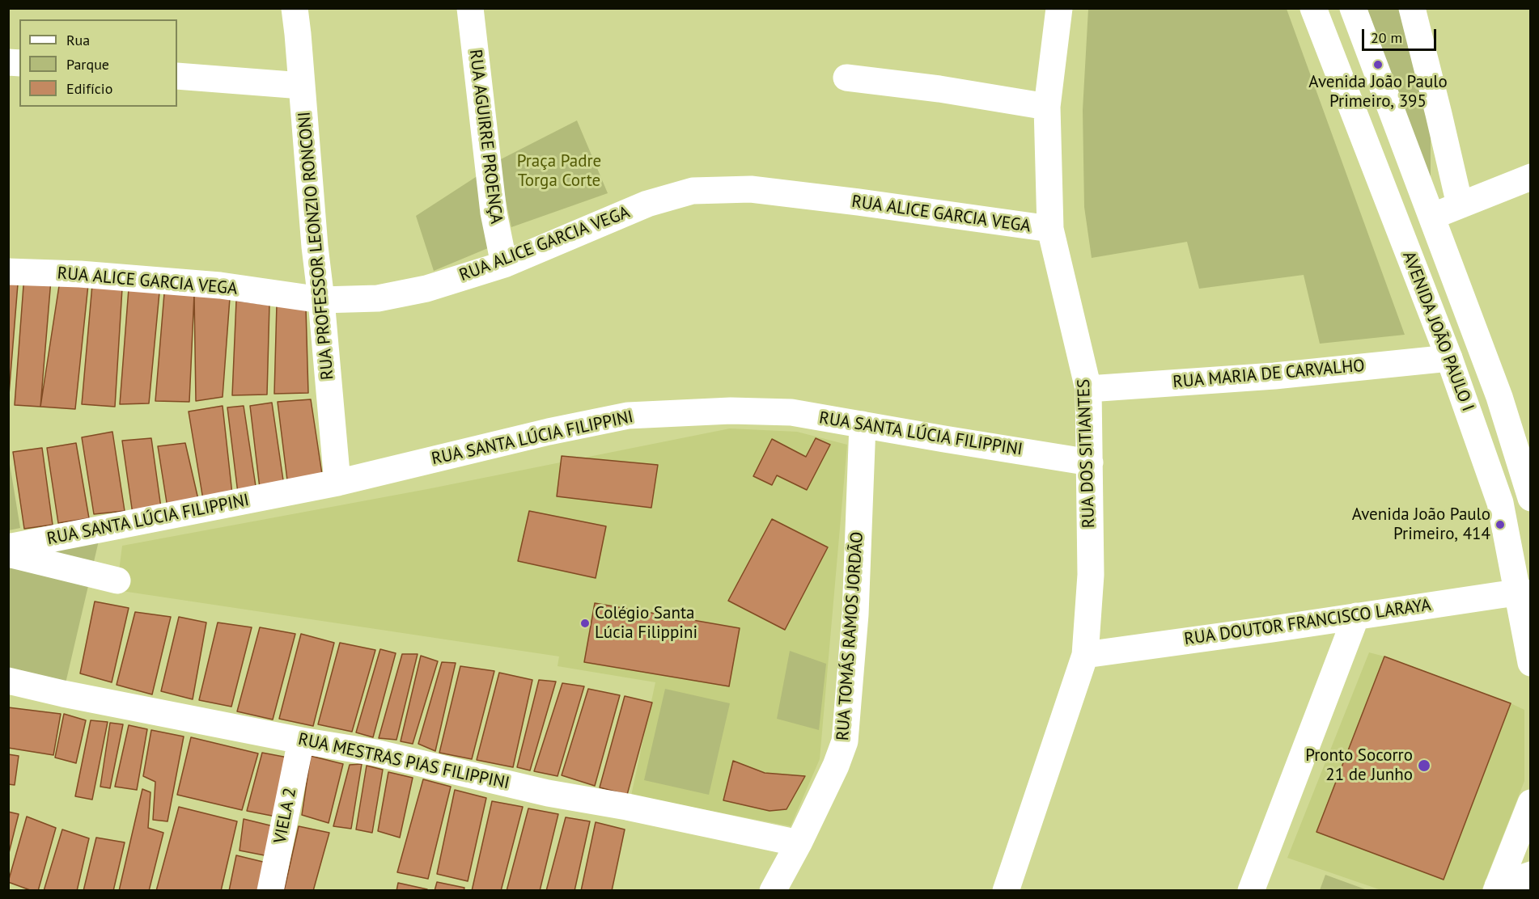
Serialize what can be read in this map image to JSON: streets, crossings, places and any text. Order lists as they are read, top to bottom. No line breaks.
{"streets":{"street":["RUA AGUIRRE PROENÇA","RUA ALICE GARCIA VEGA","RUA PROFESSOR LEONZIO RONCONI","AVENIDA JOÃO PAULO I","RUA MARIA DE CARVALHO","RUA SANTA LÚCIA FILIPPINI","RUA DOS SITIANTES","RUA DOUTOR FRANCISCO LARAYA","RUA TOMÁS RAMOS JORDÃO","RUA MESTRAS PIAS FILIPPINI","VIELA 2"]},"crossings":[["RUA AGUIRRE PROENÇA","RUA ALICE GARCIA VEGA"],["RUA ALICE GARCIA VEGA","RUA PROFESSOR LEONZIO RONCONI"],["RUA ALICE GARCIA VEGA","RUA DOS SITIANTES"],["RUA PROFESSOR LEONZIO RONCONI","RUA SANTA LÚCIA FILIPPINI"],["AVENIDA JOÃO PAULO I","RUA MARIA DE CARVALHO"],["AVENIDA JOÃO PAULO I","RUA DOUTOR FRANCISCO LARAYA"],["RUA MARIA DE CARVALHO","RUA DOS SITIANTES"],["RUA SANTA LÚCIA FILIPPINI","RUA DOS SITIANTES"],["RUA SANTA LÚCIA FILIPPINI","RUA TOMÁS RAMOS JORDÃO"],["RUA DOS SITIANTES","RUA DOUTOR FRANCISCO LARAYA"],["RUA TOMÁS RAMOS JORDÃO","RUA MESTRAS PIAS FILIPPINI"],["RUA MESTRAS PIAS FILIPPINI","VIELA 2"]],"parks":["Praça Padre Torga Corte"],"places":["Avenida João Paulo Primeiro, 395","Avenida João Paulo Primeiro, 414","Colégio Santa Lúcia Filippini","Pronto Socorro 21 de Junho"],"legend":["Rua","Parque","Edifício"],"scale_bar":"20 m"}
